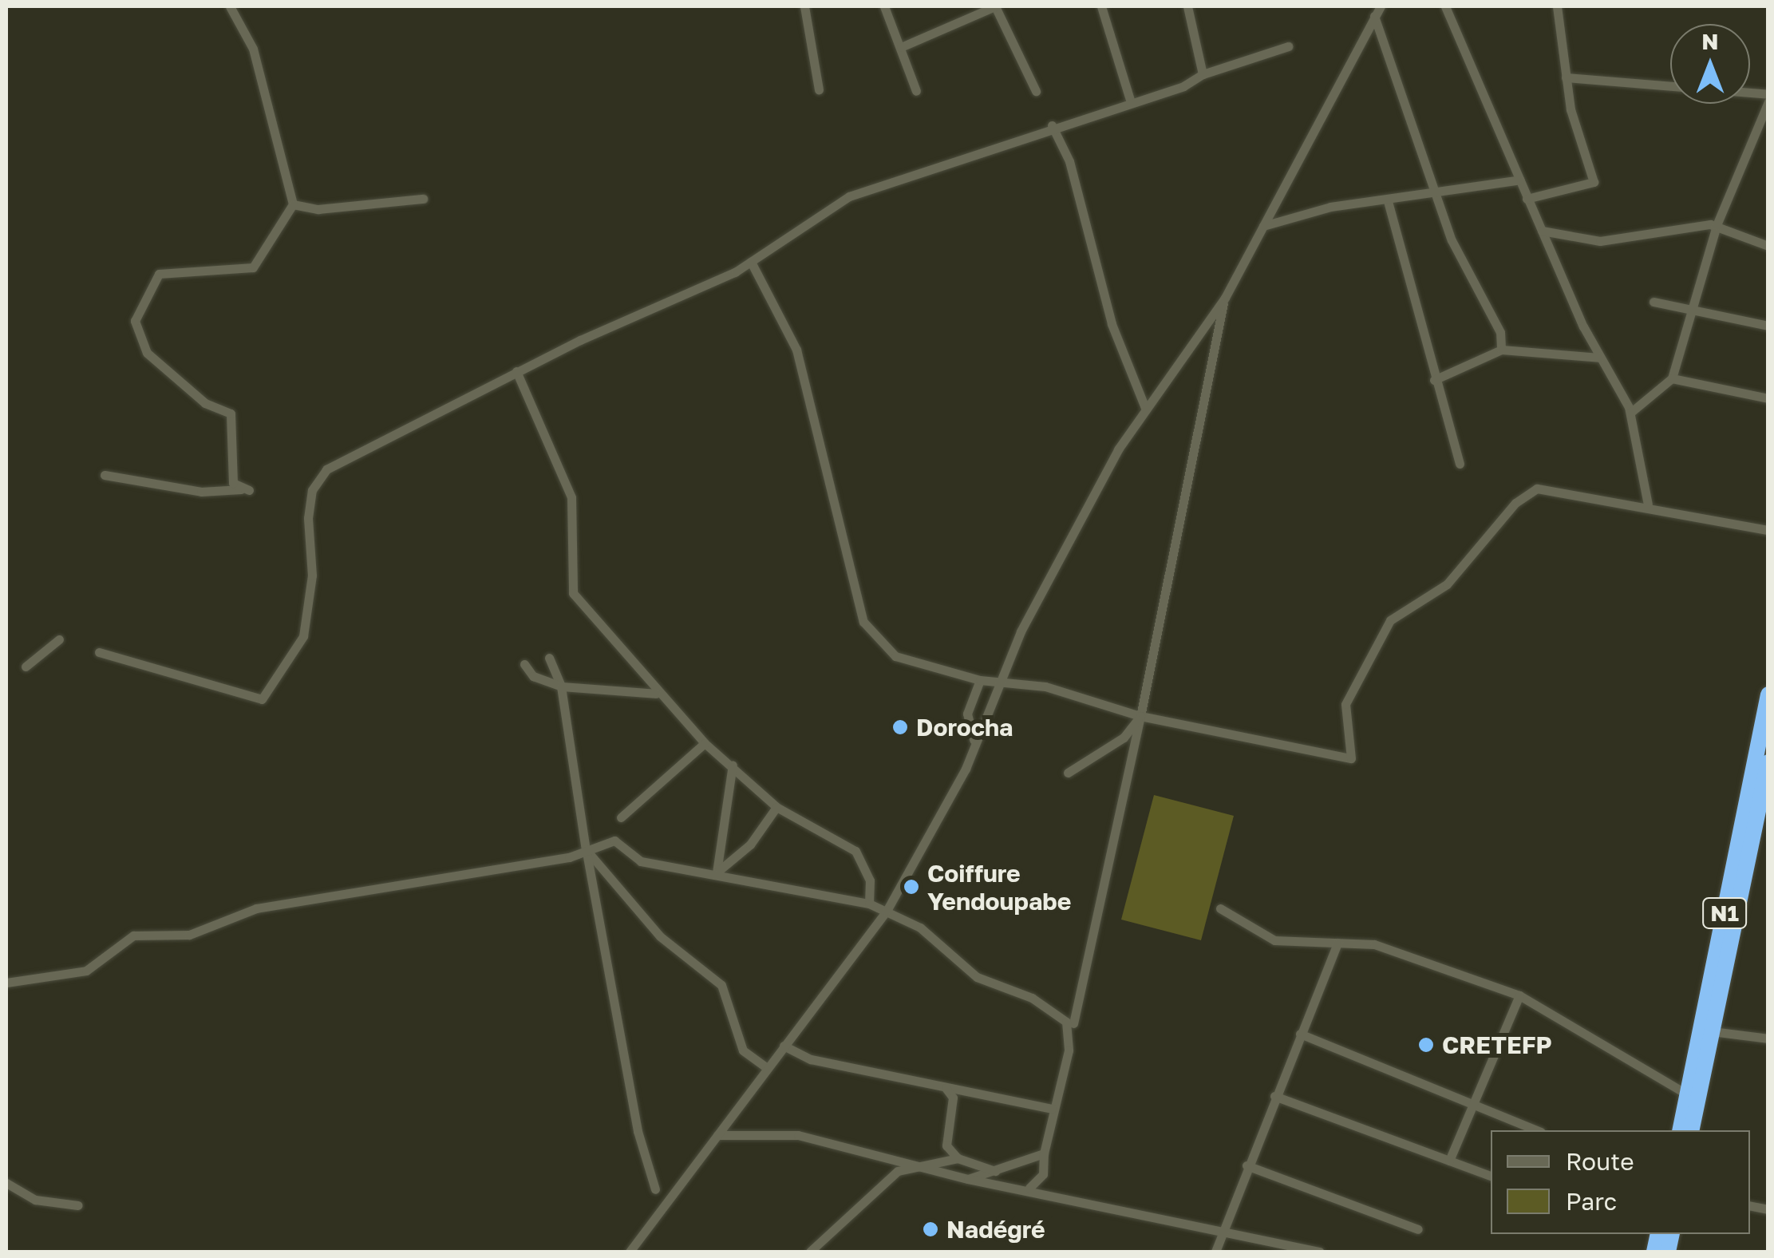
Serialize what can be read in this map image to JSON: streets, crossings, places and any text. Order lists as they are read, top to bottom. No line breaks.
{"streets":{"highway":["N1"]},"places":["Dorocha","Coiffure Yendoupabe","CRETEFP","Nadégré"],"legend":["Route","Parc"],"north":"top"}
